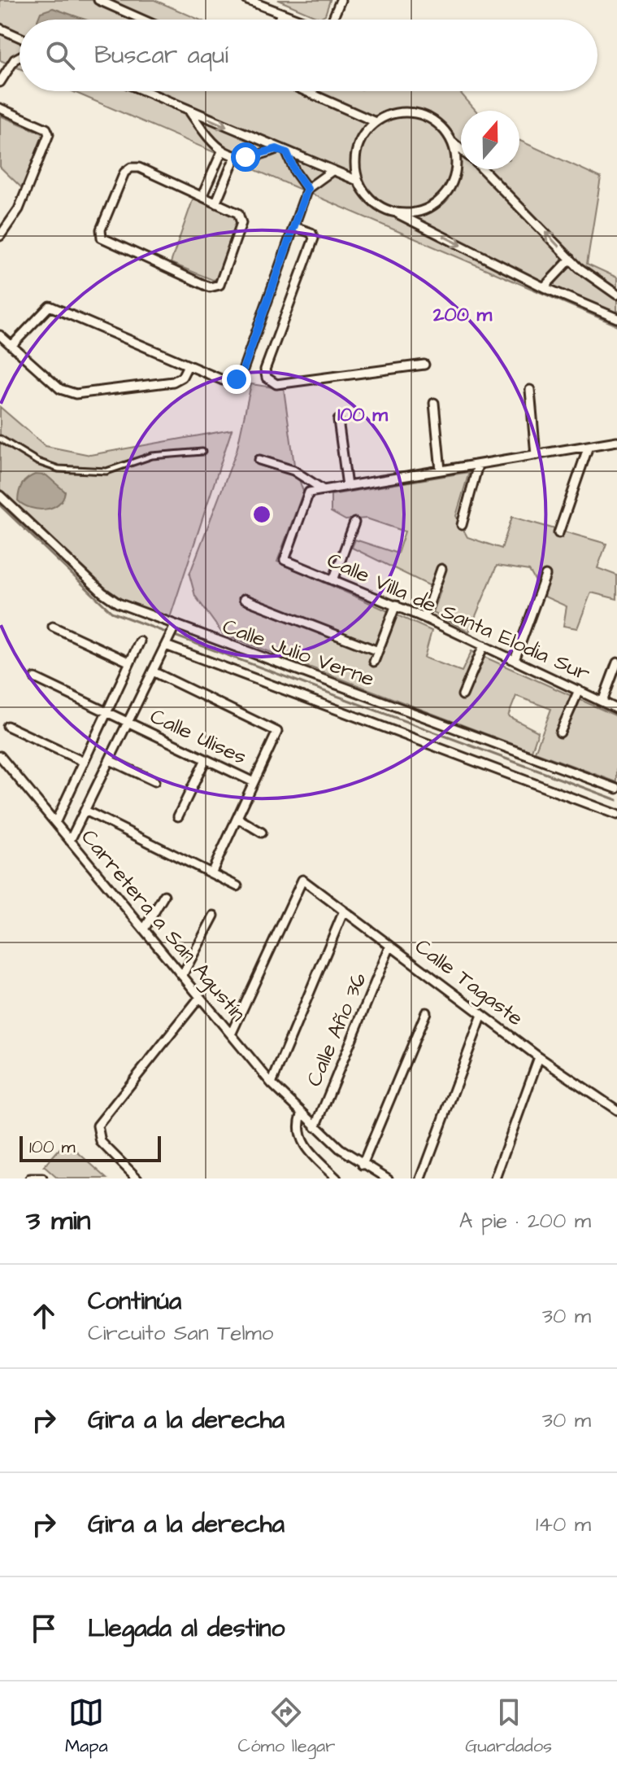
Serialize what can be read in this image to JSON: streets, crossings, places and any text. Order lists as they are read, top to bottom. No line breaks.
{"streets":{"street":["Calle Villa de Santa Elodia Sur","Calle Julio Verne","Calle Ulises","Carretera a San Agustín","Calle Tagaste","Calle Año 36"]},"crossings":[["Carretera a San Agustín","Calle Tagaste"],["Carretera a San Agustín","Calle Año 36"],["Calle Tagaste","Calle Año 36"]],"scale_bar":"100 m","north":"top","page":{"search":"Buscar aquí","scale":"100 m","heading":["3 min","A pie · 200 m"],"list":[["Continúa","Circuito San Telmo","30 m"],["Gira a la derecha","30 m"],["Gira a la derecha","140 m"],"Llegada al destino"],"nav":["Mapa","Cómo llegar","Guardados"]},"rings":["200 m","100 m"]}
